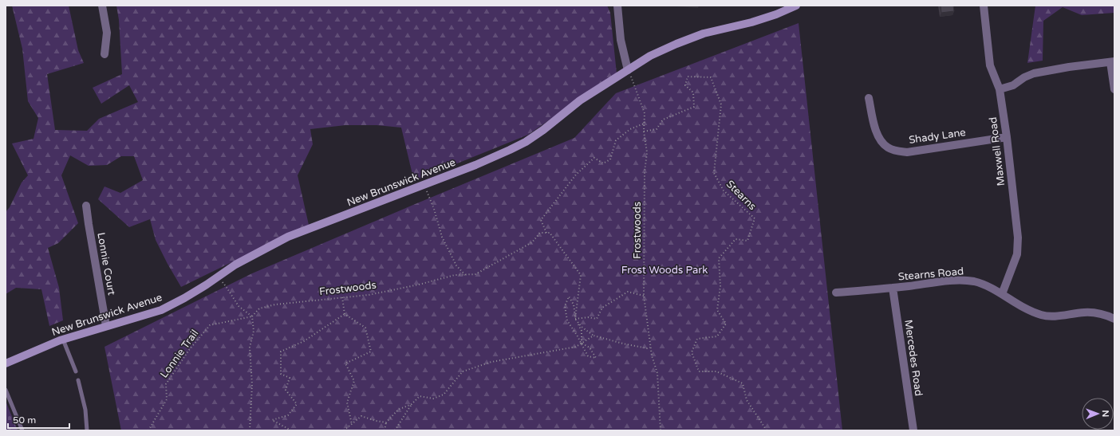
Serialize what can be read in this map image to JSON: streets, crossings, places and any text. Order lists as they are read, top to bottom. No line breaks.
{"streets":{"street":["Shady Lane","Maxwell Road","New Brunswick Avenue","Lonnie Court","Stearns Road","Mercedes Road"],"path":["Stearns","Frostwoods","Lonnie Trail"]},"crossings":[["Shady Lane","Maxwell Road"],["Maxwell Road","Stearns Road"],["New Brunswick Avenue","Frostwoods"],["New Brunswick Avenue","Lonnie Court"],["Stearns","Frostwoods"],["Frostwoods","Lonnie Trail"],["Stearns Road","Mercedes Road"]],"parks":["Frost Woods Park"],"scale_bar":"50 m","north":"right"}
